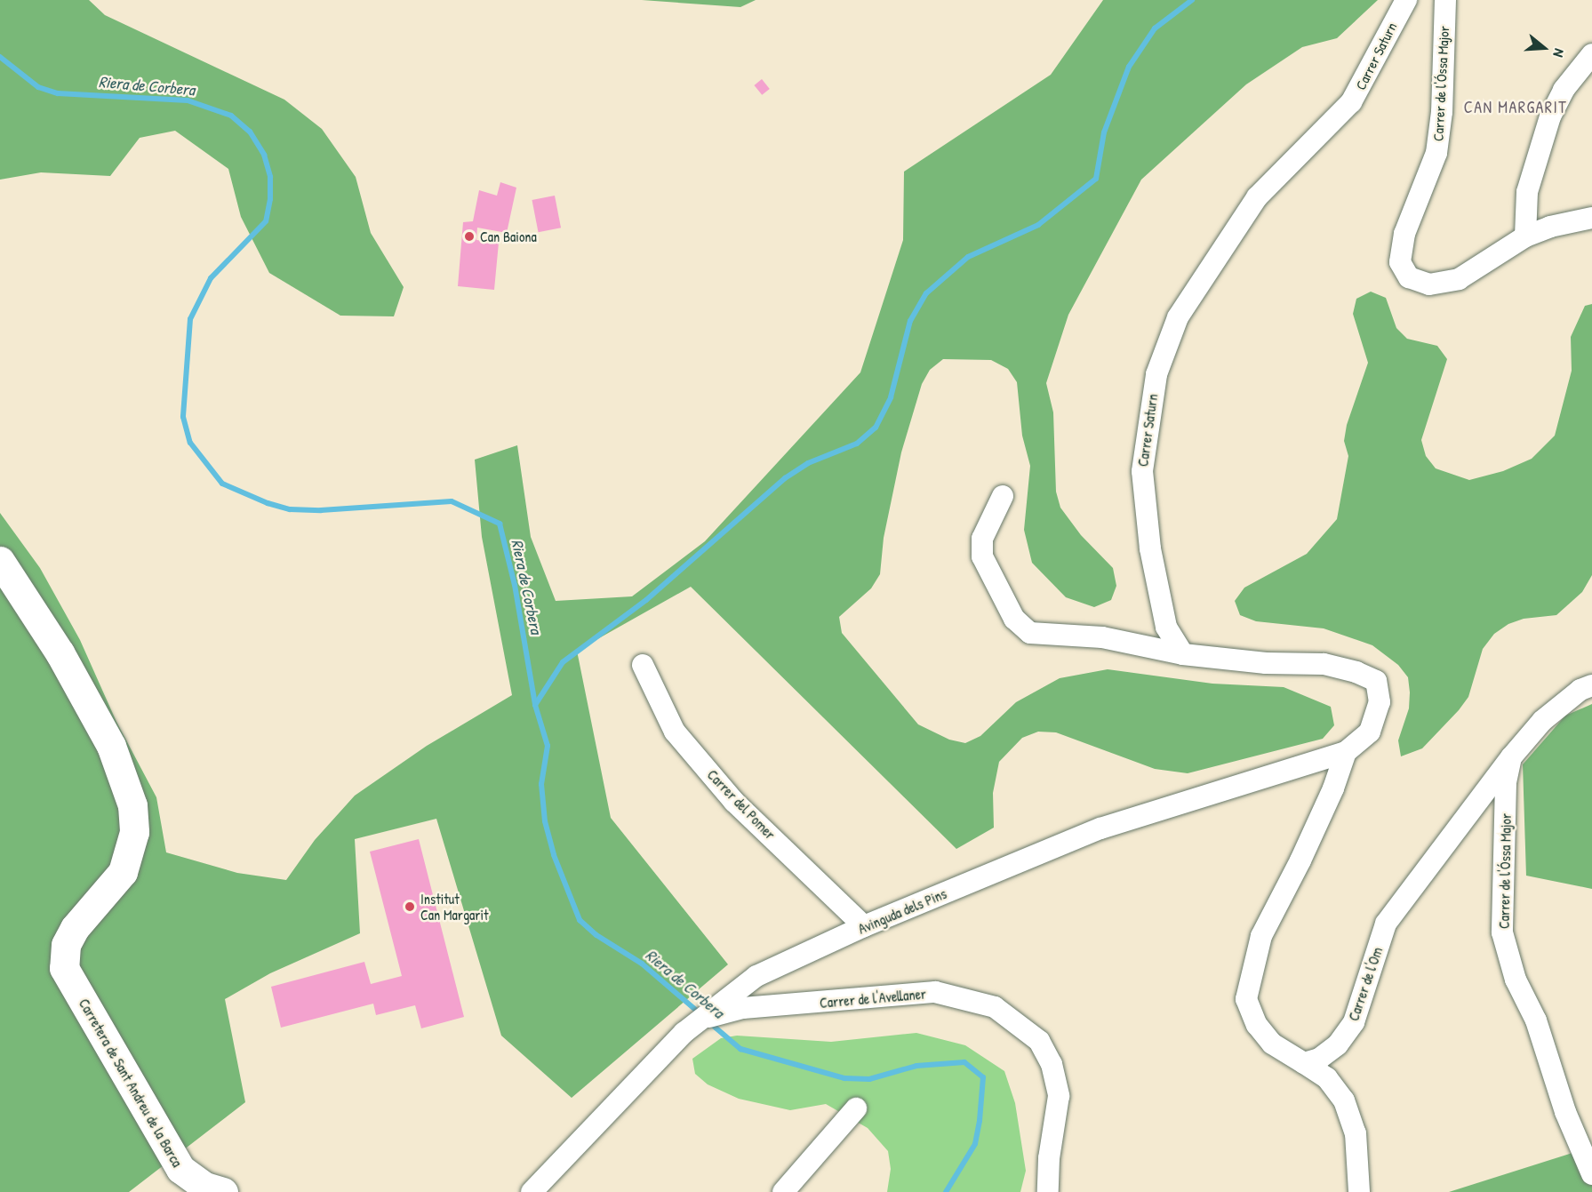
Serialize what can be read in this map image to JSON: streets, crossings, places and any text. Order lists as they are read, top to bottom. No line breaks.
{"streets":{"street":["Carrer Saturn","Carrer de l'Óssa Major","Carrer del Pomer","Avinguda dels Pins","Carrer de l'Om","Carrer de l'Avellaner","Carretera de Sant Andreu de la Barca"]},"crossings":[["Carrer de l'Óssa Major","Carrer de l'Om"],["Carrer del Pomer","Avinguda dels Pins"],["Avinguda dels Pins","Carrer de l'Avellaner"]],"districts":["CAN MARGARIT"],"water":["Riera de Corbera"],"places":["Can Baiona","Institut Can Margarit"],"north":"right"}
